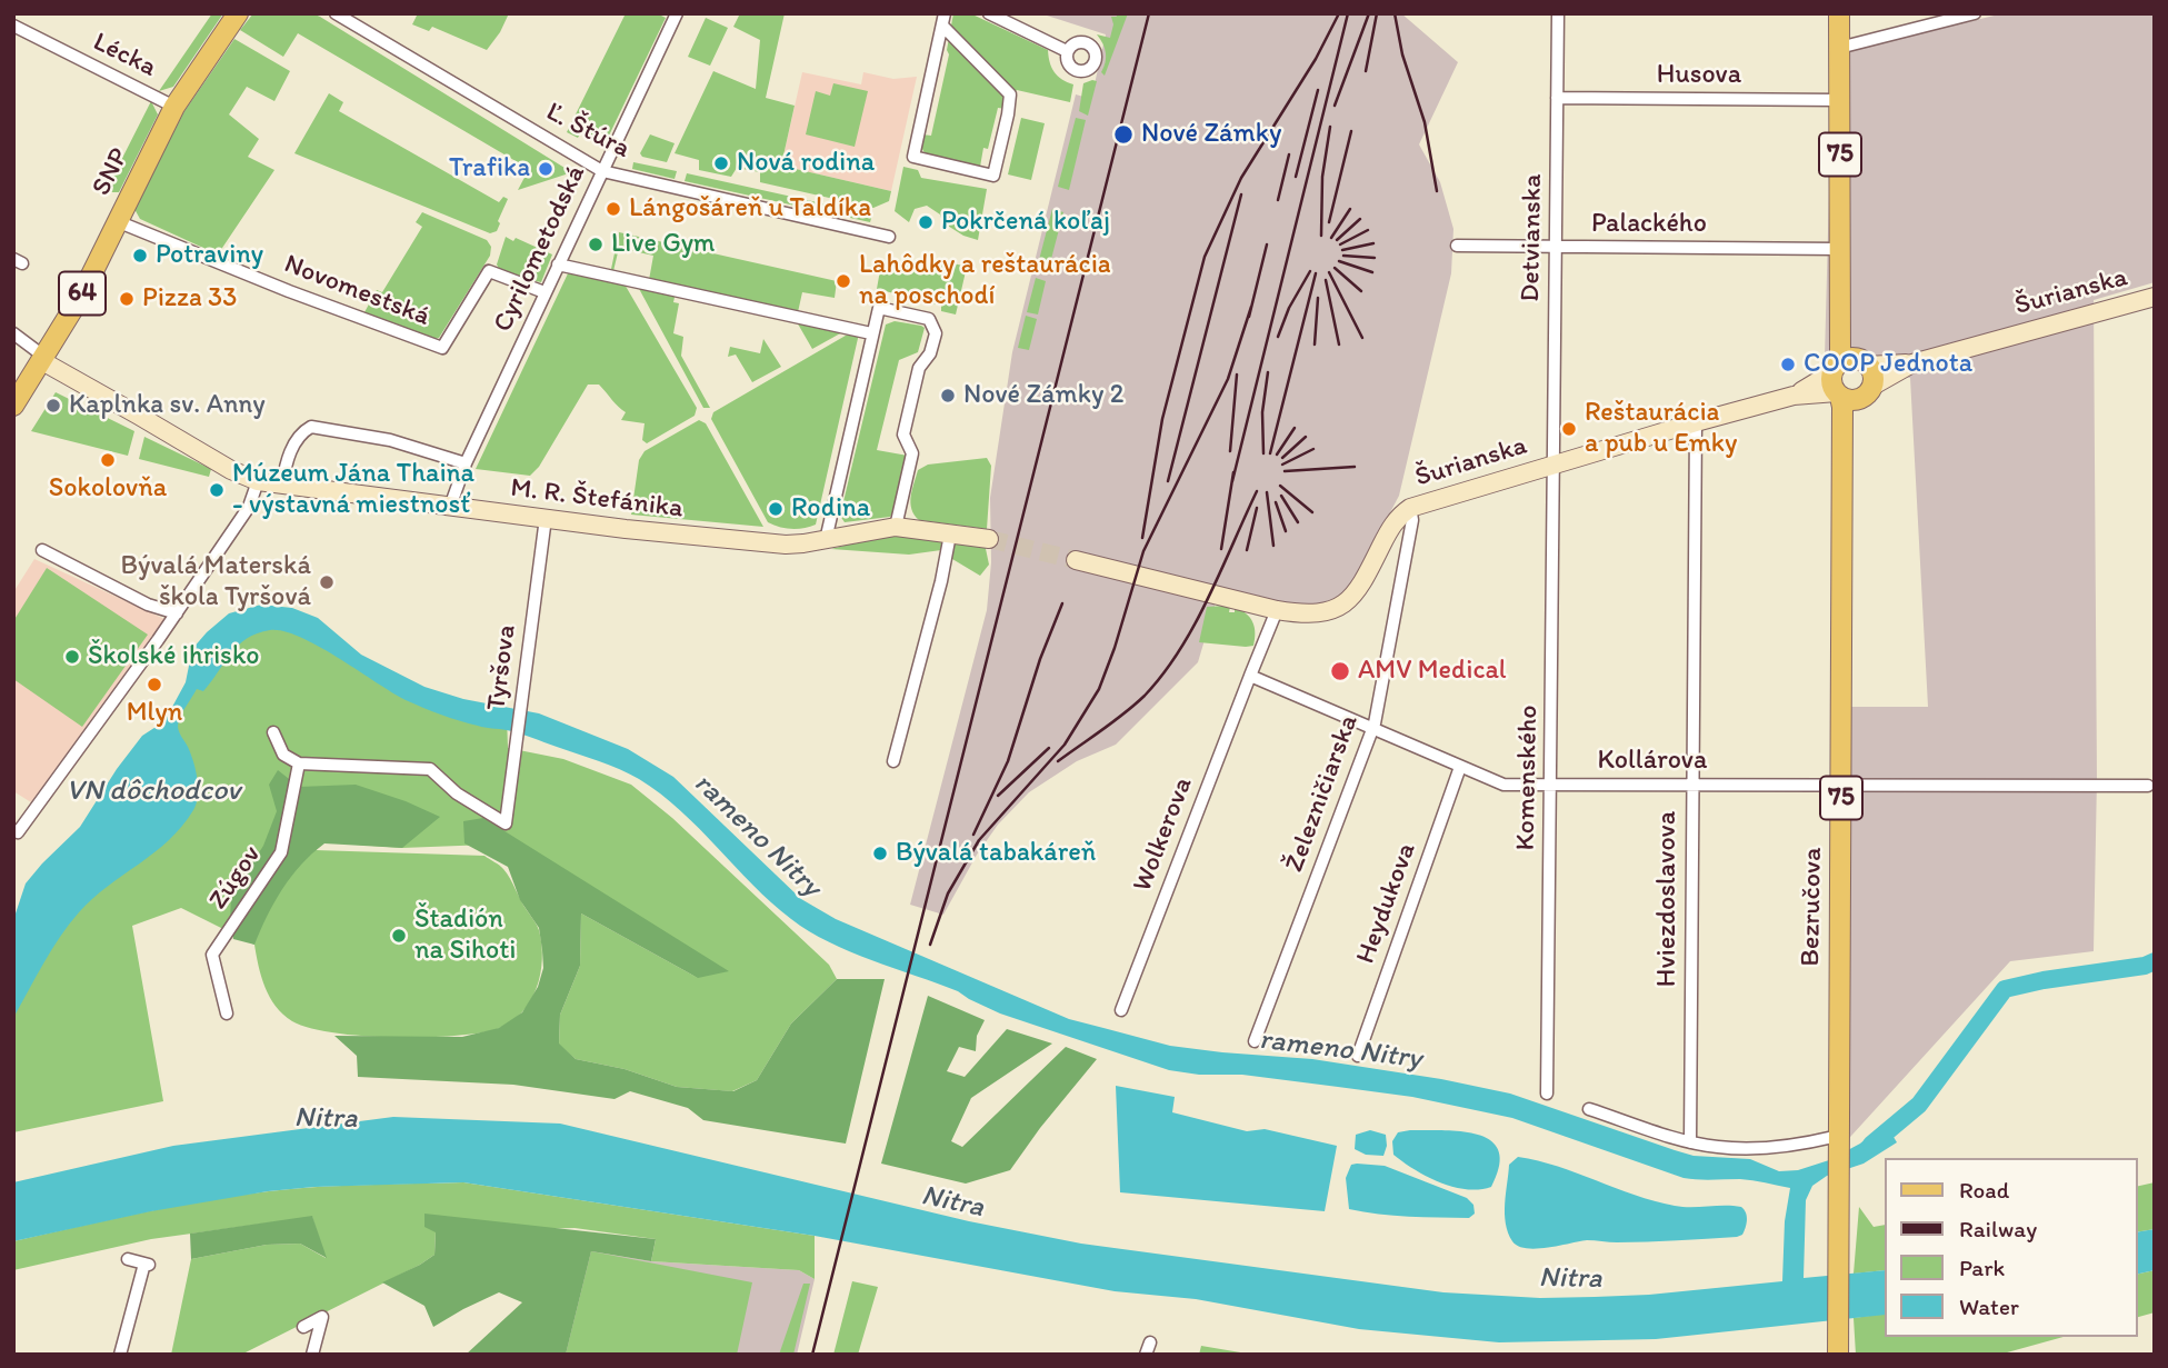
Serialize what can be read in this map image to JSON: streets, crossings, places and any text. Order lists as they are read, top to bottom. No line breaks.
{"streets":{"main road":["75","SNP","64","Bezručova"],"street":["Lécka","Husova","Ľ. Štúra","Palackého","Detvianska","Cyrilometodská","Novomestská","Šurianska","M. R. Štefánika","Tyršova","Kollárova","Komenského","Železničiarska","Wolkerova","Zúgov","Hviezdoslavova","Heydukova"]},"crossings":[["Lécka","SNP"],["Husova","75"],["Husova","Detvianska"],["Ľ. Štúra","Cyrilometodská"],["75","Palackého"],["75","Šurianska"],["75","Bezručova"],["SNP","Novomestská"],["SNP","64"],["SNP","M. R. Štefánika"],["Palackého","Detvianska"],["Detvianska","Šurianska"],["Detvianska","Komenského"],["Cyrilometodská","Novomestská"],["Cyrilometodská","M. R. Štefánika"],["Šurianska","Komenského"],["Šurianska","Železničiarska"],["Šurianska","Hviezdoslavova"],["Šurianska","Bezručova"],["64","M. R. Štefánika"],["M. R. Štefánika","Tyršova"],["Tyršova","Zúgov"],["Kollárova","Komenského"],["Kollárova","Železničiarska"],["Kollárova","Wolkerova"],["Kollárova","Hviezdoslavova"],["Kollárova","Heydukova"],["Kollárova","Bezručova"]],"water":["VN dôchodcov","rameno Nitry","Nitra"],"places":["Nové Zámky","Nová rodina","Trafika","Lángošáreň u Taldíka","Pokrčená koľaj","Live Gym","Potraviny","Lahôdky a reštaurácia na poschodí","Pizza 33","COOP Jednota","Nové Zámky 2","Kaplnka sv. Anny","Reštaurácia a pub u Emky","Sokolovňa","Múzeum Jána Thaina - výstavná miestnosť","Rodina","Bývalá Materská škola Tyršová","Školské ihrisko","AMV Medical","Mlyn","Bývalá tabakáreň","Štadión na Sihoti"],"legend":["Road","Railway","Park","Water"]}
